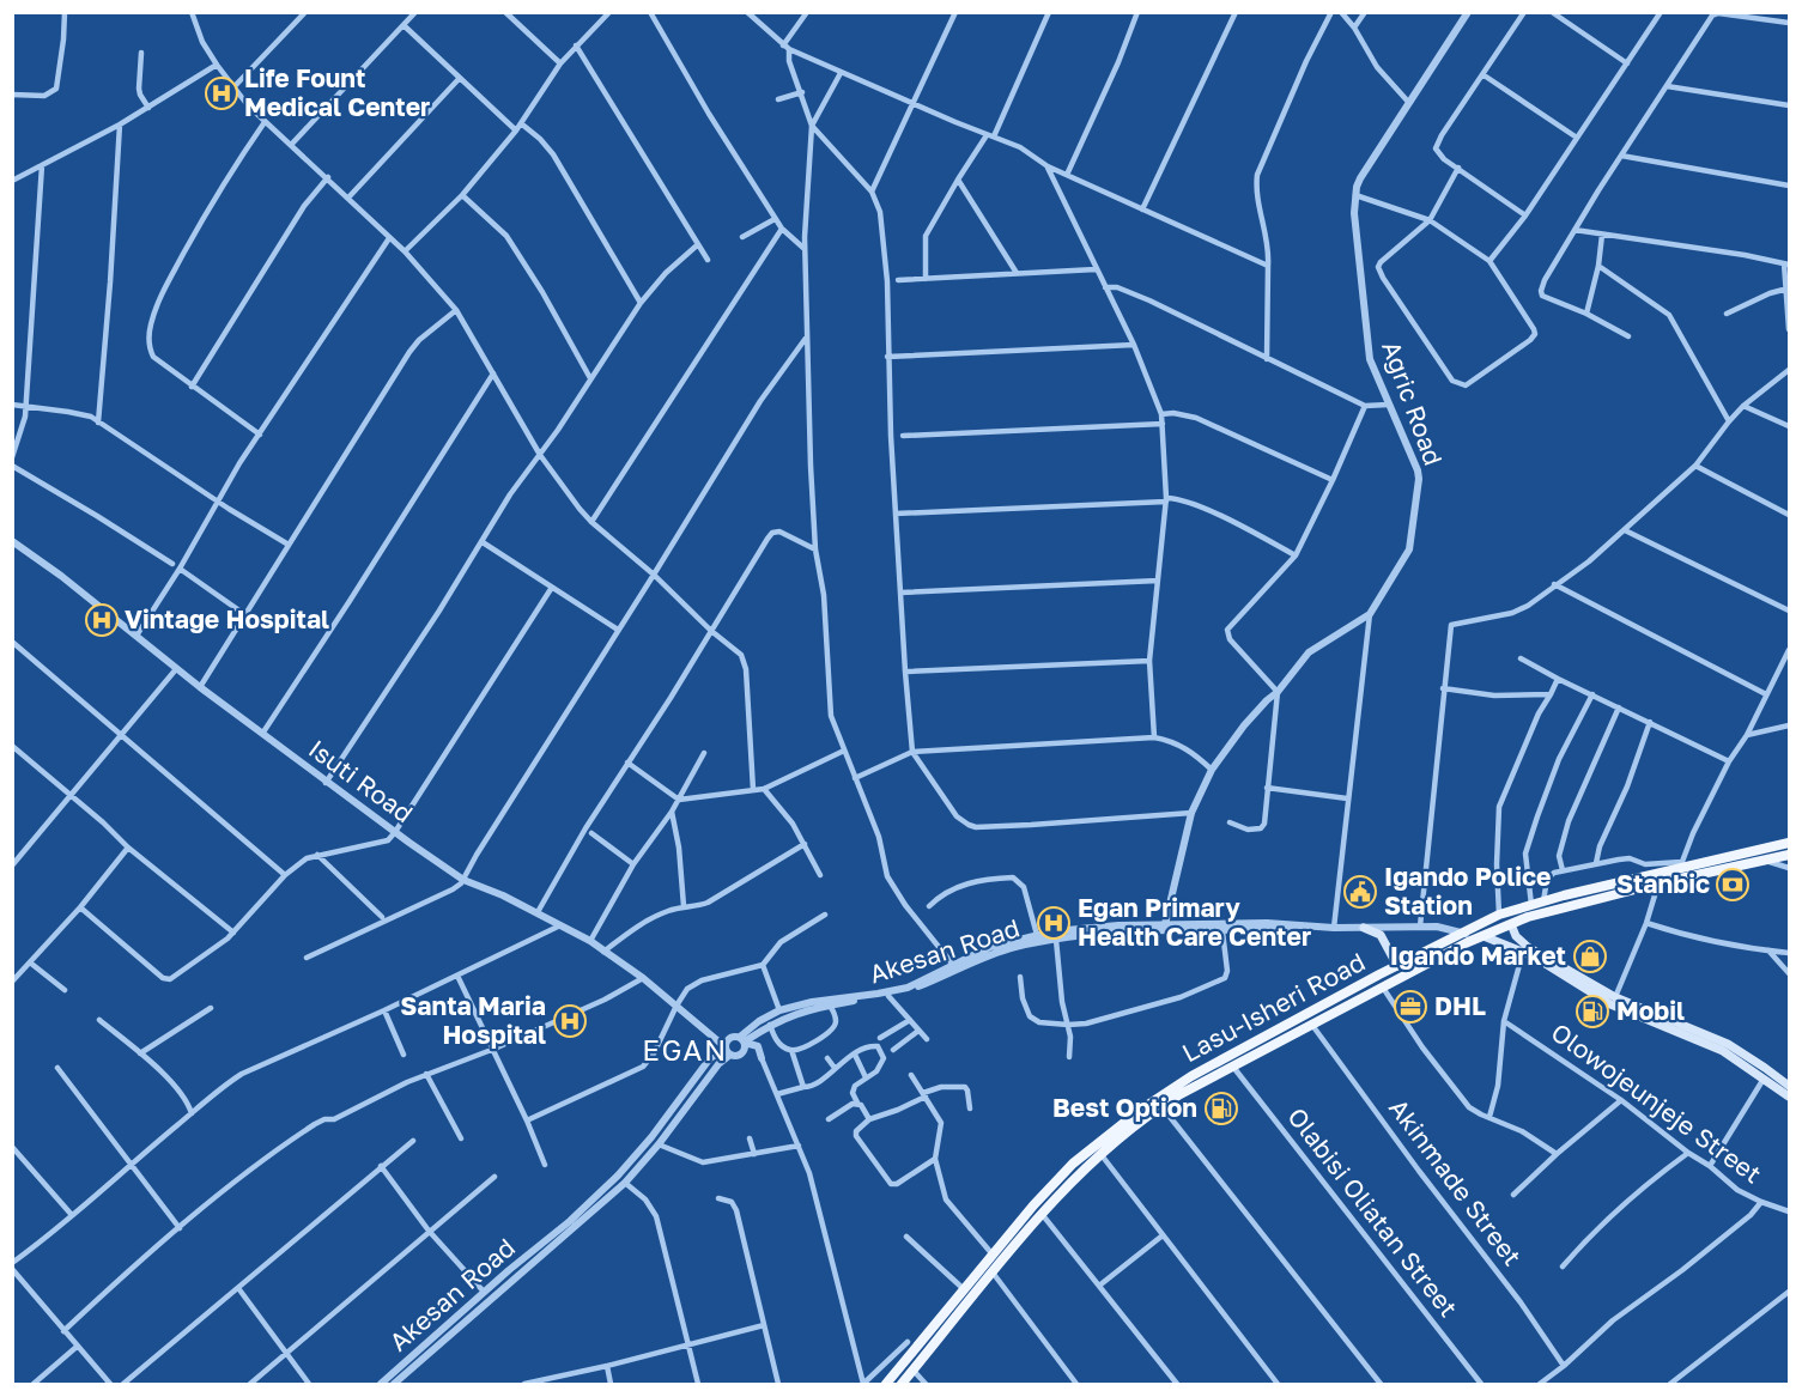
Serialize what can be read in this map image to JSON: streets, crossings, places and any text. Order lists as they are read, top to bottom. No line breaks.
{"streets":{"main road":["Lasu-Isheri Road"],"street":["Agric Road","Isuti Road","Akesan Road","Olowojeunjeje Street","Akinmade Street","Olabisi Oliatan Street"]},"crossings":[["Agric Road","Akesan Road"],["Isuti Road","Akesan Road"],["Akesan Road","Lasu-Isheri Road"],["Lasu-Isheri Road","Akinmade Street"],["Lasu-Isheri Road","Olabisi Oliatan Street"]],"districts":["EGAN"],"places":{"hospital":["Life Fount Medical Center","Vintage Hospital","Egan Primary Health Care Center","Santa Maria Hospital"],"bank":["Stanbic"],"public building":["Igando Police Station"],"shop":["Igando Market"],"office":["DHL"],"fuel station":["Mobil","Best Option"]}}
